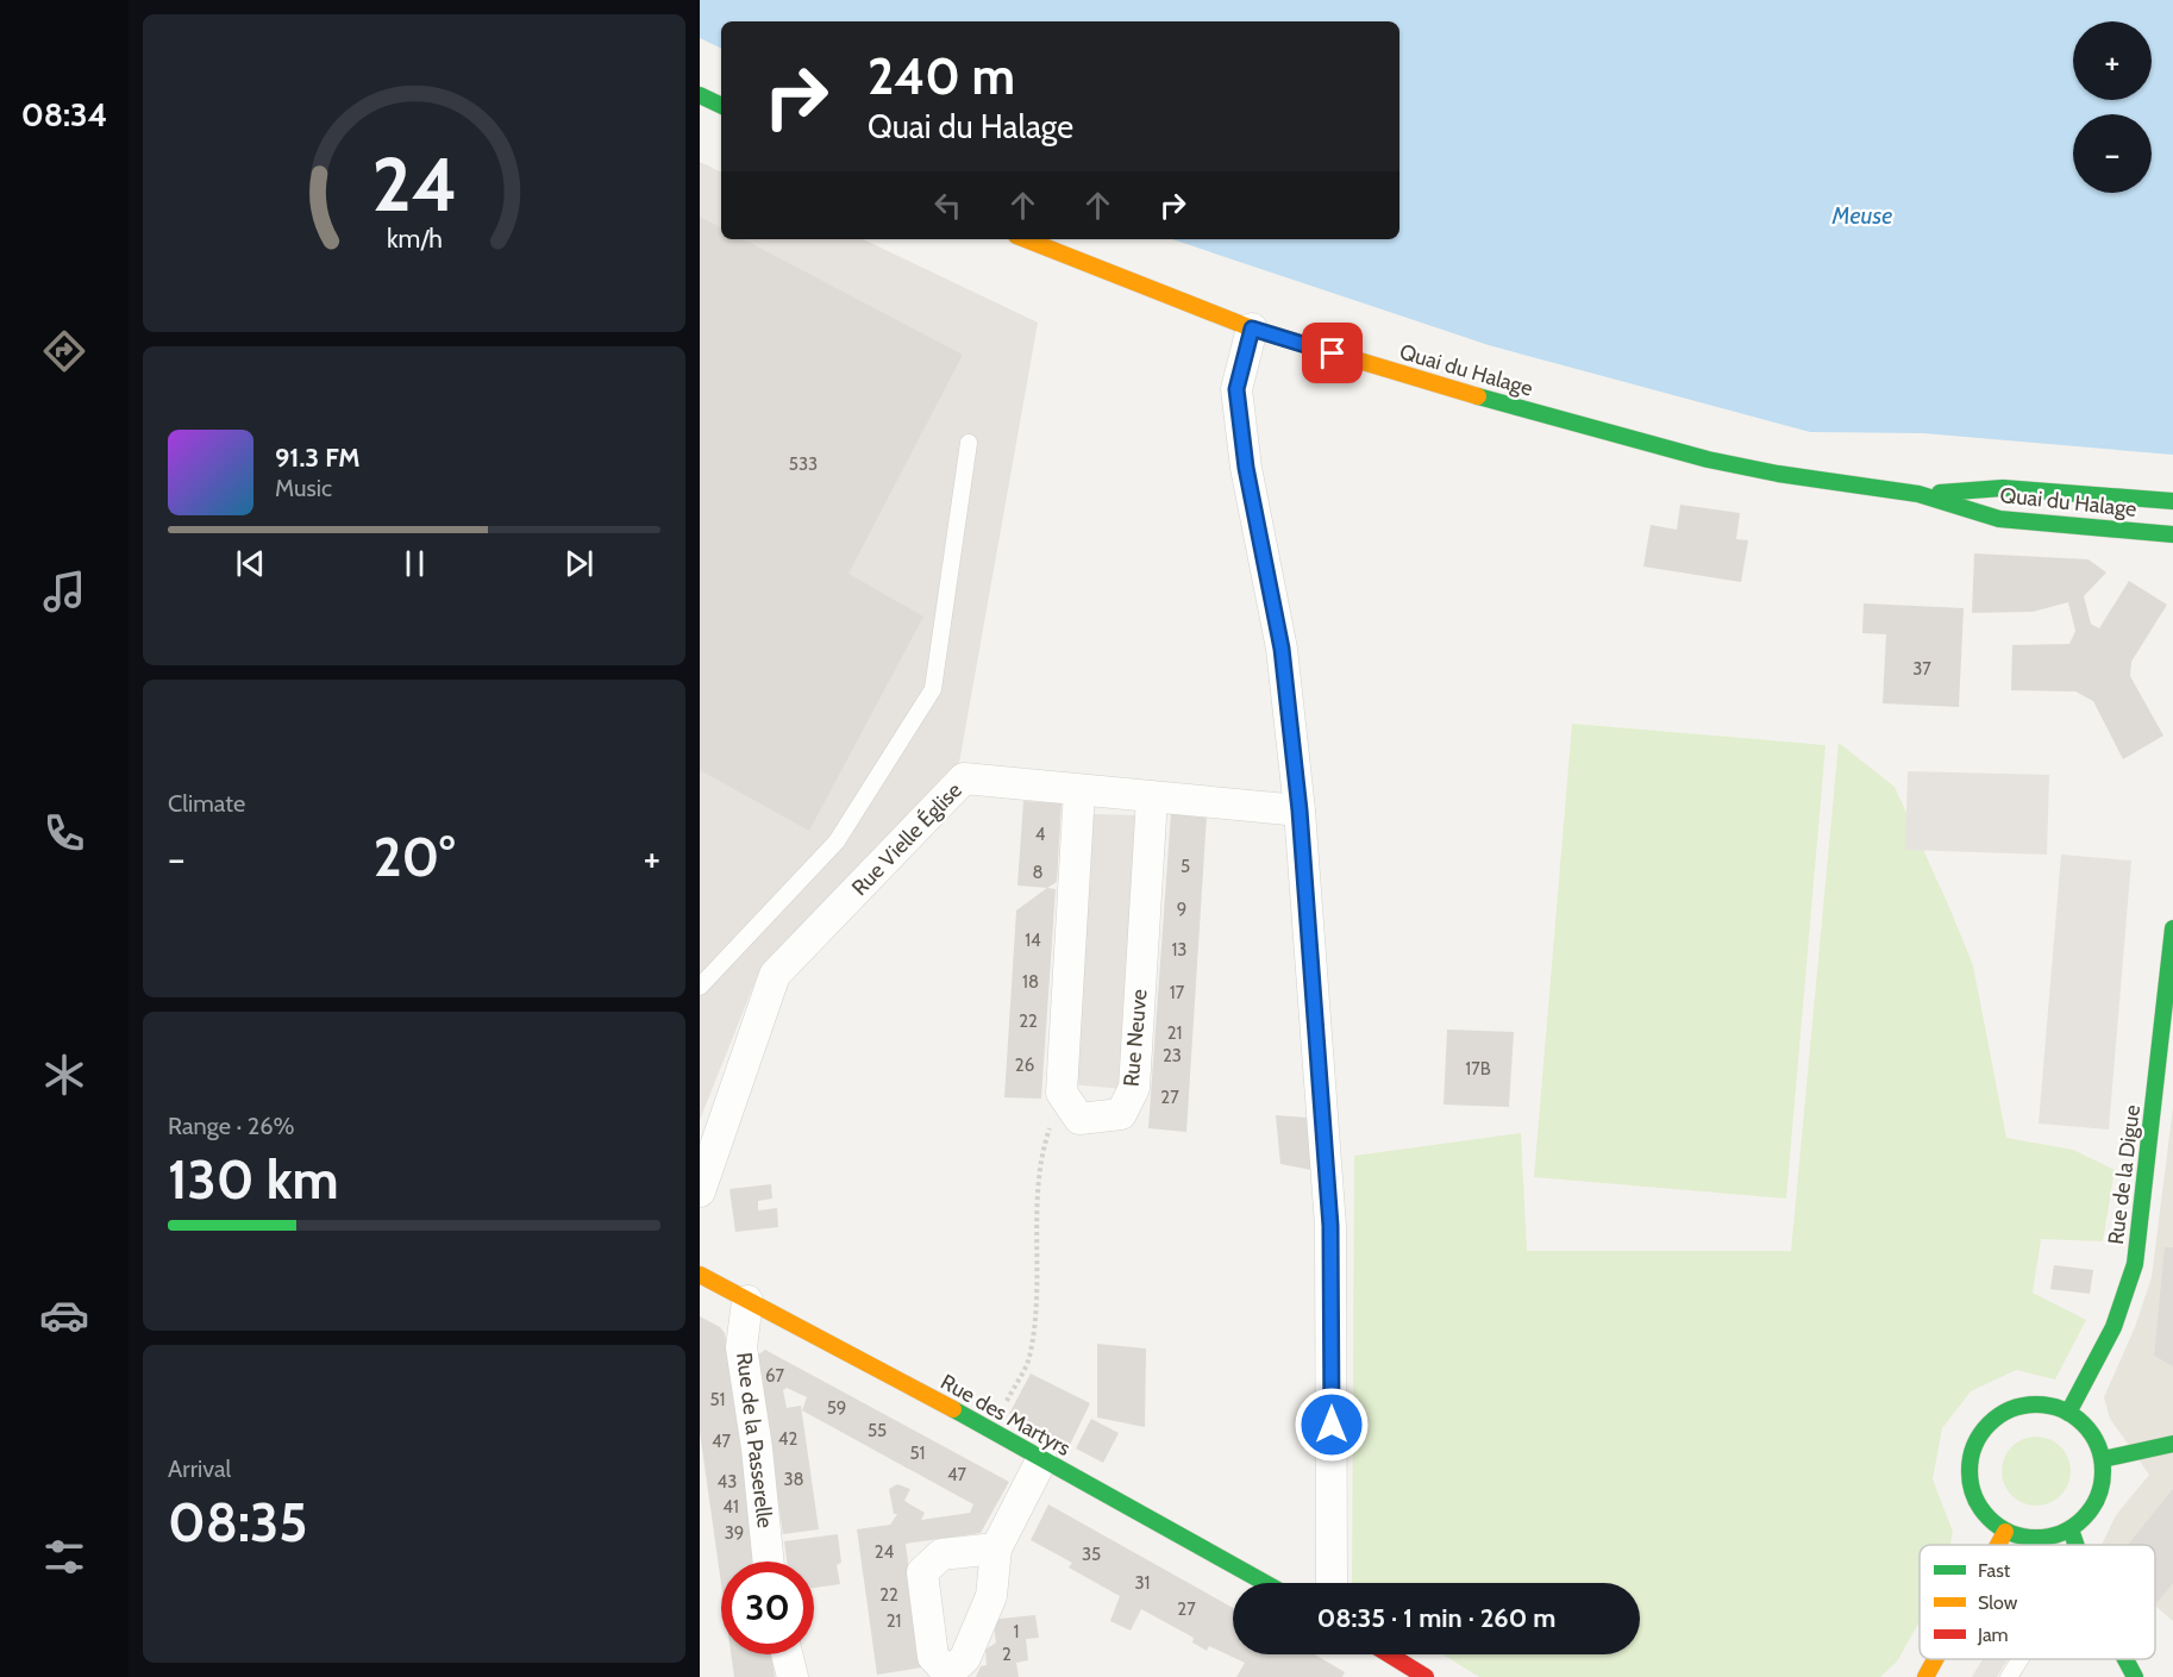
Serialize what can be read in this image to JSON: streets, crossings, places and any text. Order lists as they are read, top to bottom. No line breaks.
{"streets":{"street":["Quai du Halage","Rue Vielle Église","Rue Neuve","Rue de la Digue","Rue des Martyrs","Rue de la Passerelle"]},"crossings":[["Rue Vielle Église","Rue Neuve"],["Rue des Martyrs","Rue de la Passerelle"]],"water":["Meuse"],"house_numbers":["533","37","4","5","8","9","14","13","18","17","22","21","23","26","17B","27","67","51","59","55","42","47","51","47","38","43","41","39","24","35","31","22","27","21","1","2"],"legend":["Fast","Slow","Jam"],"page":{"tabs":"08:34","map_buttons":["+","−"],"turn":["240 m","Quai du Halage"],"song":["91.3 FM","Music"],"tile":["Climate",["Range · 26%","130 km"],["Arrival","08:35"]],"heat":["−","20°","+"],"limit":"30","trip":"08:35 · 1 min · 260 m","gauge":["24","km/h"]}}
